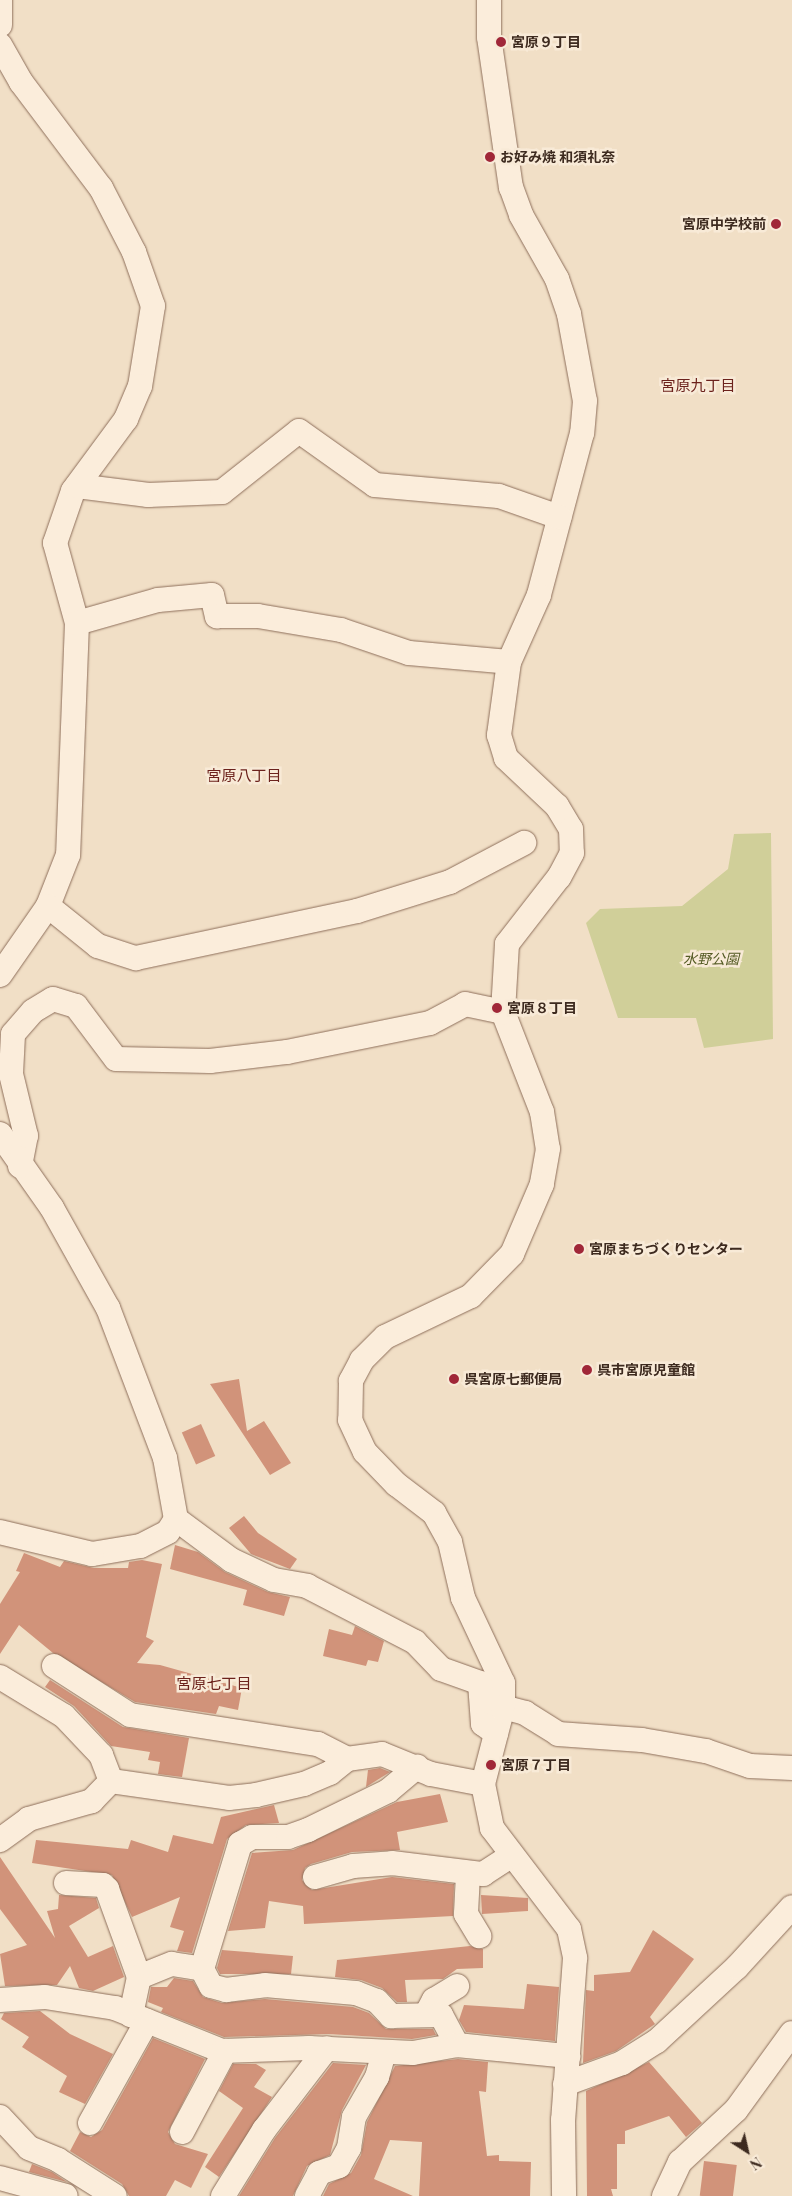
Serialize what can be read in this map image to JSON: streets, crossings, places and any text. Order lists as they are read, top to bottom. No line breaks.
{"districts":["宮原九丁目","宮原八丁目","宮原七丁目"],"parks":["水野公園"],"places":["宮原９丁目","お好み焼 和須礼奈","宮原中学校前","宮原８丁目","宮原まちづくりセンター","呉市宮原児童館","呉宮原七郵便局","宮原７丁目"],"north":"bottom right"}
